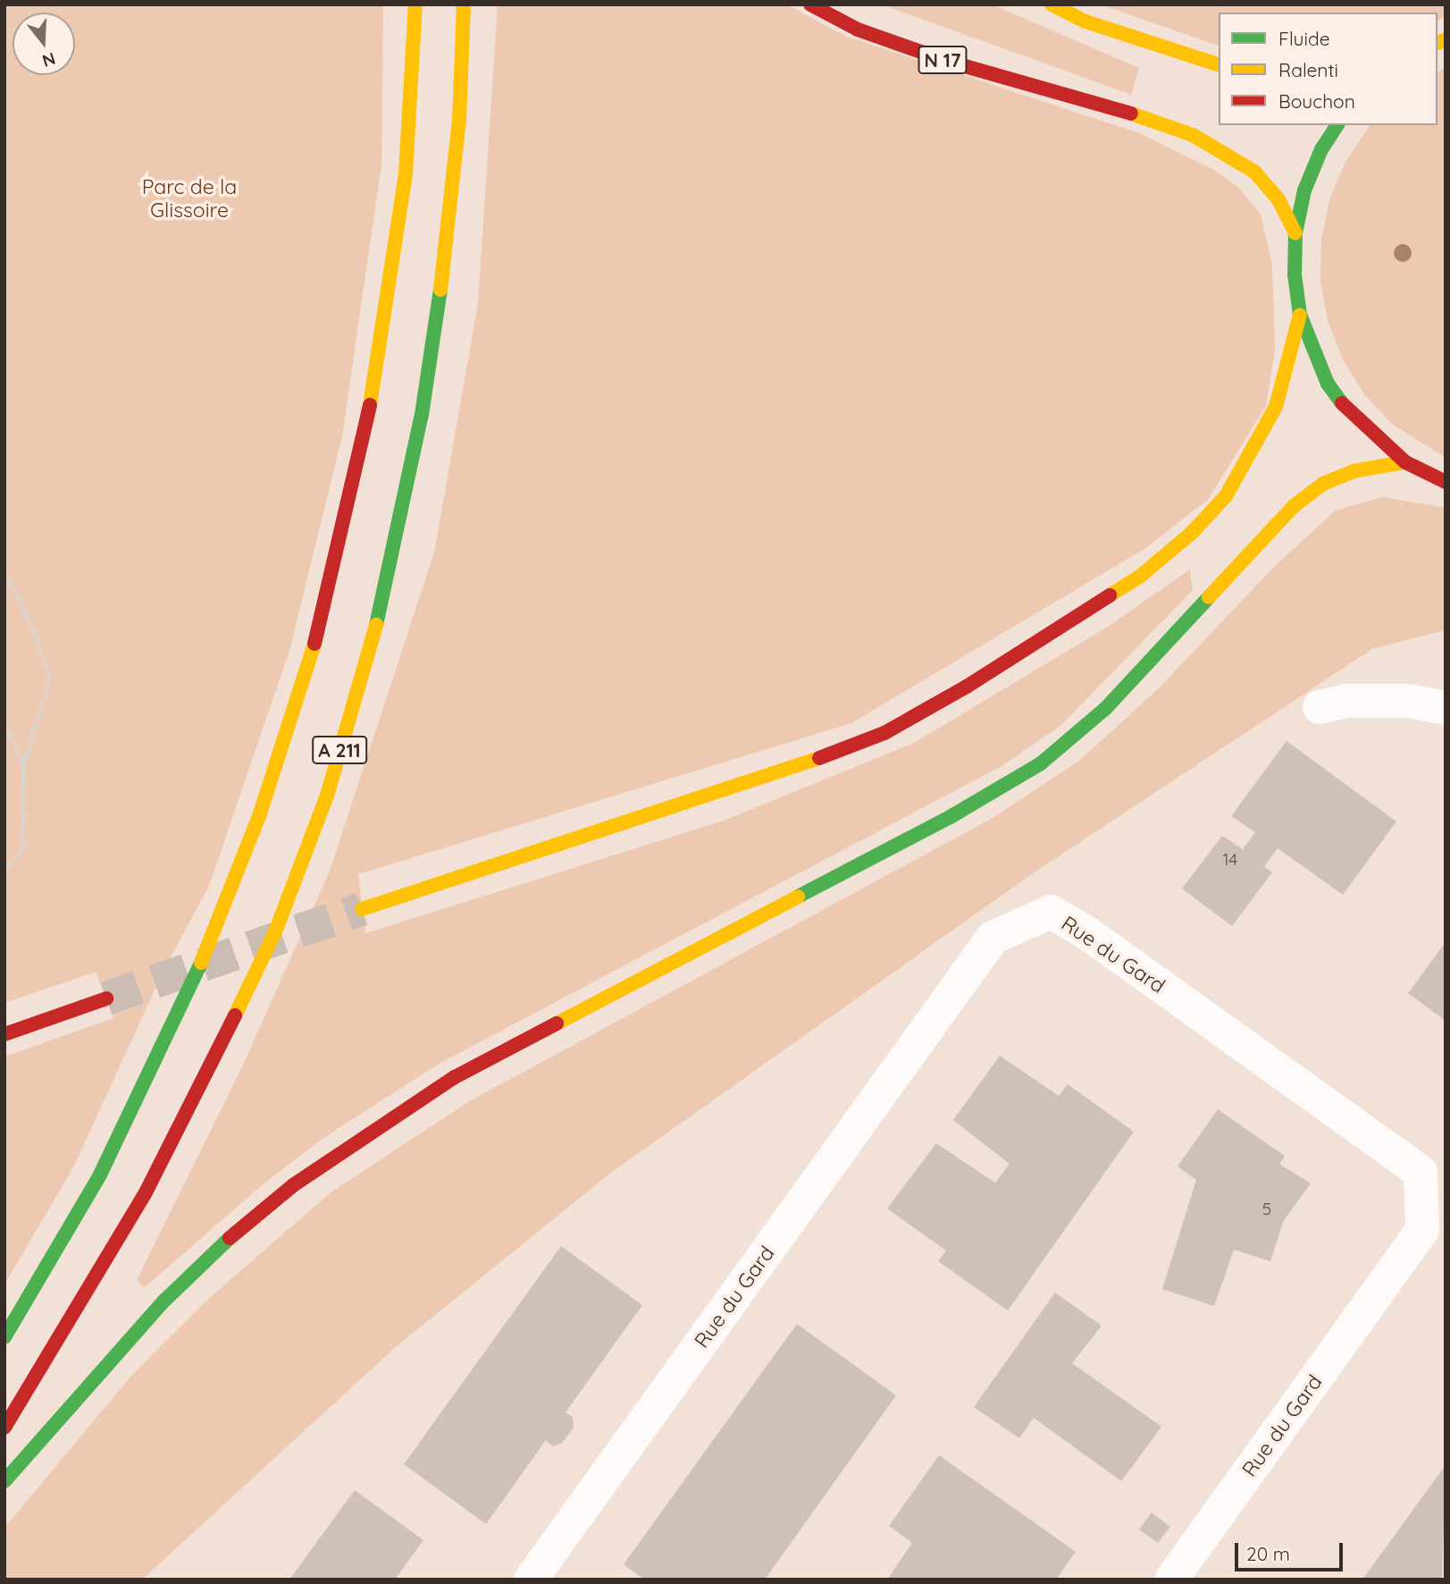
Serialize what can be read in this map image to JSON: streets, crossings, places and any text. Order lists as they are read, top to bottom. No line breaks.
{"streets":{"highway":["N 17","A 211"],"street":["Rue du Gard"]},"parks":["Parc de la Glissoire"],"house_numbers":["14","5"],"legend":["Fluide","Ralenti","Bouchon"],"scale_bar":"20 m","north":"bottom"}
